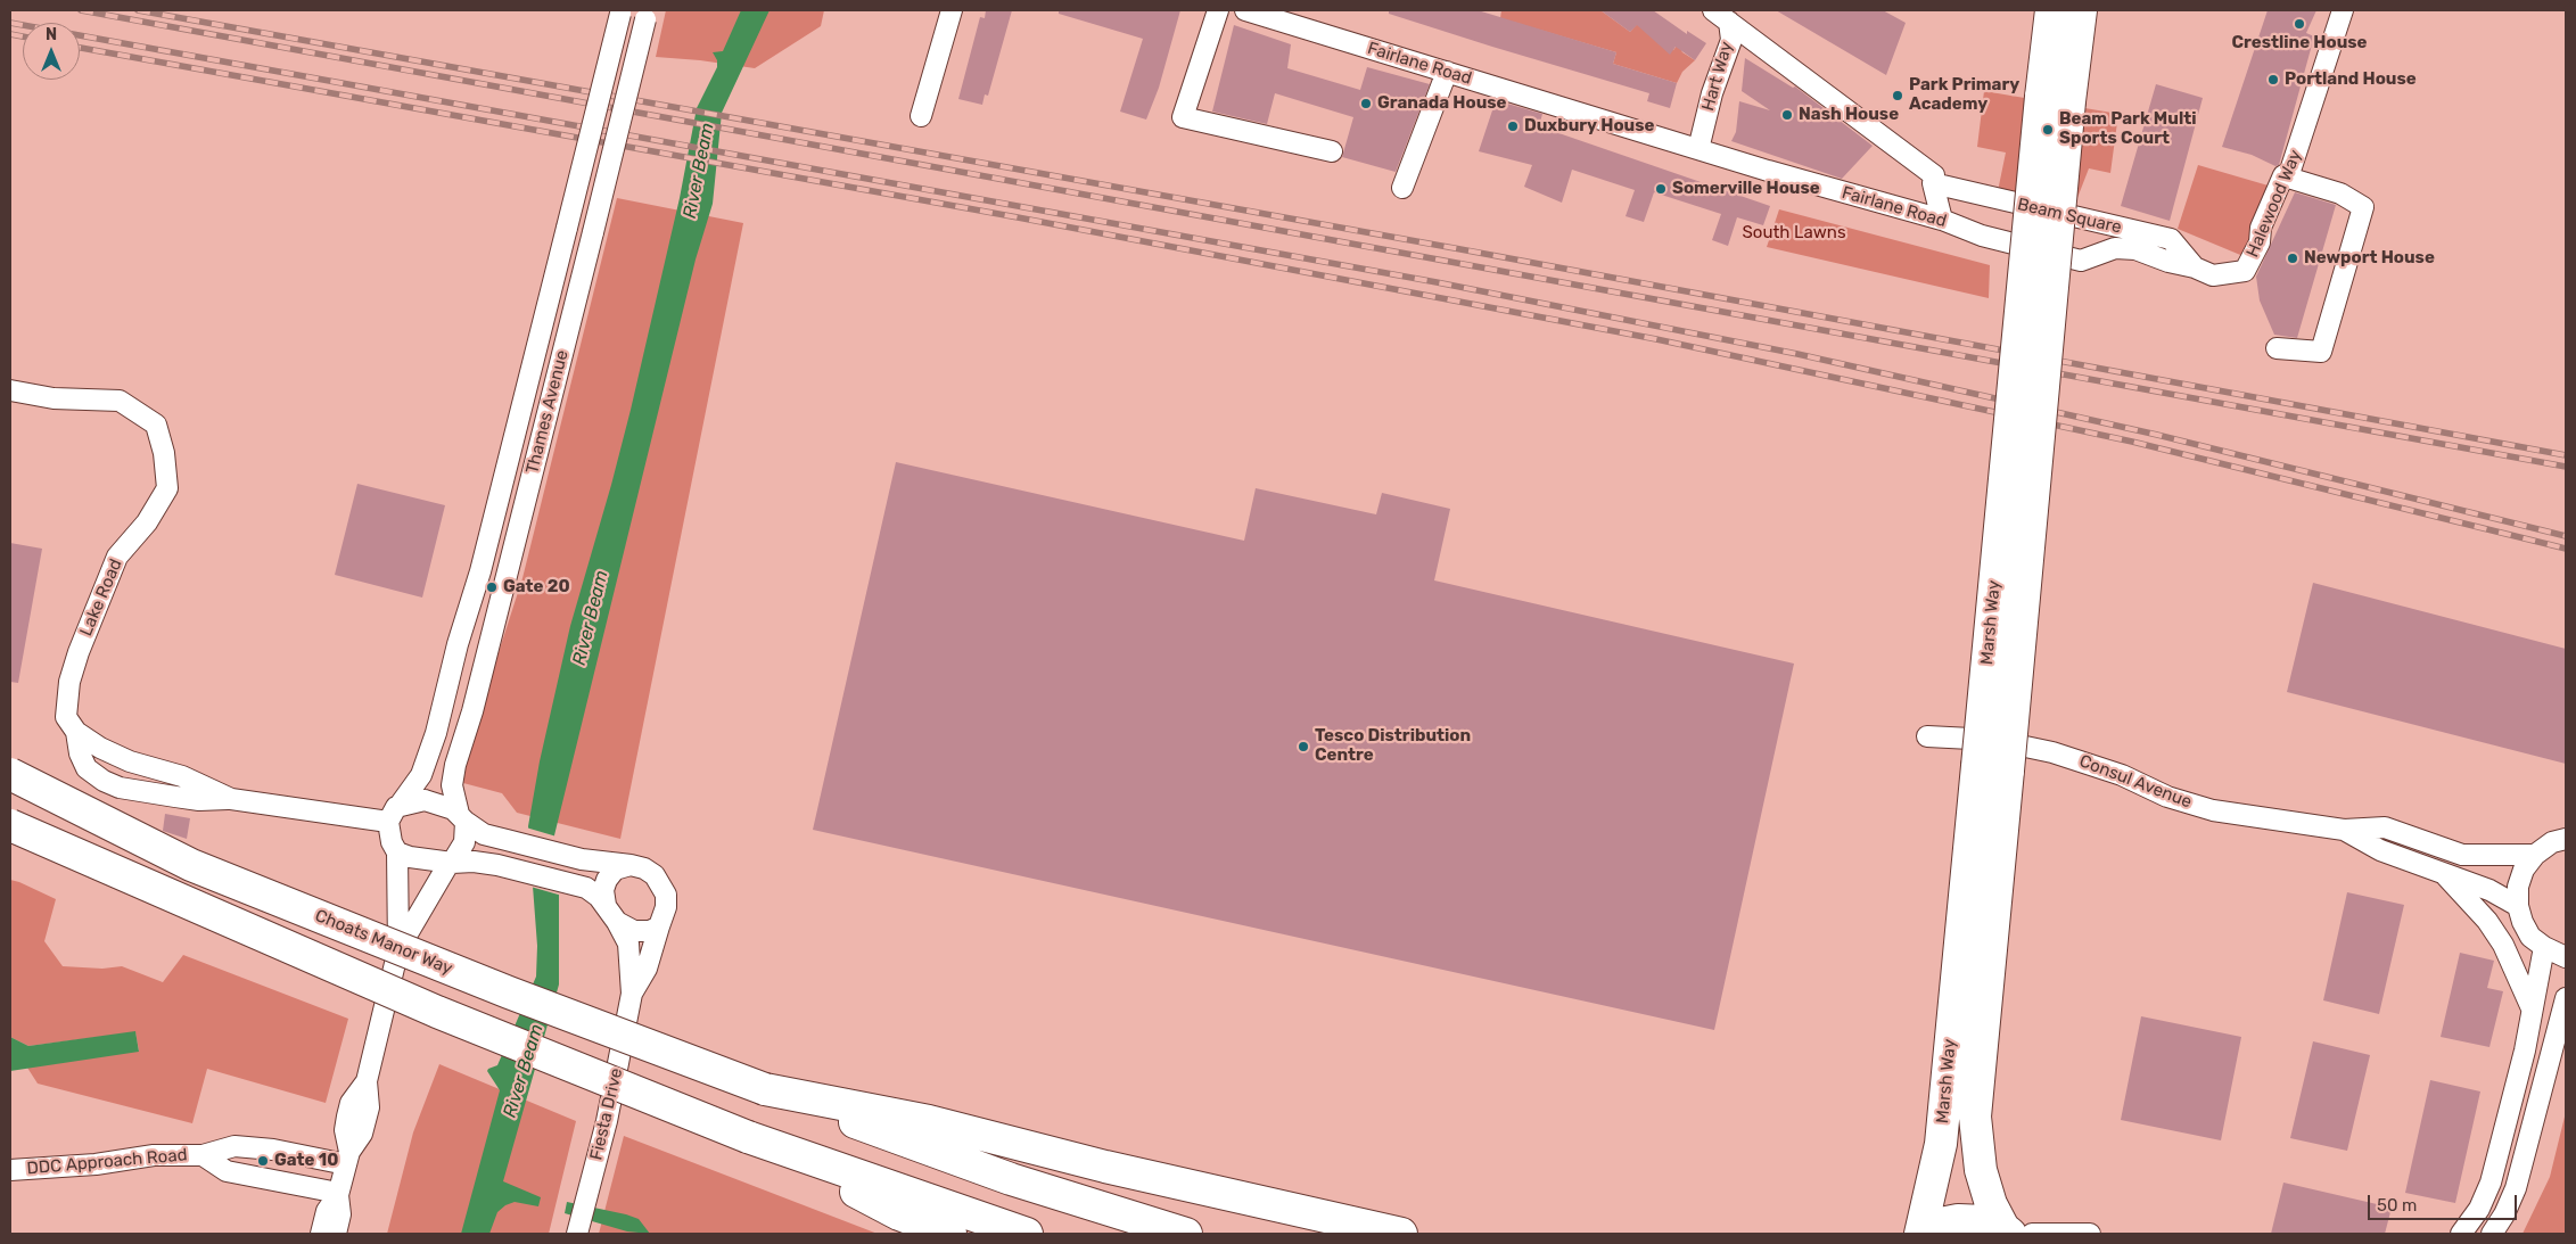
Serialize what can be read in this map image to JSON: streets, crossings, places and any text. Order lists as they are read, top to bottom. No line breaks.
{"streets":{"main road":["Marsh Way","Choats Manor Way"],"street":["Fairlane Road","Hart Way","Halewood Way","Beam Square","Thames Avenue","Lake Road","Consul Avenue","Fiesta Drive","DDC Approach Road"]},"crossings":[["Fairlane Road","Hart Way"],["Fairlane Road","Halewood Way"],["Halewood Way","Beam Square"]],"water":["River Beam"],"parks":["South Lawns"],"places":["Crestline House","Portland House","Park Primary Academy","Granada House","Nash House","Duxbury House","Beam Park Multi Sports Court","Somerville House","Newport House","Gate 20","Tesco Distribution Centre","Gate 10"],"scale_bar":"50 m","north":"top"}
